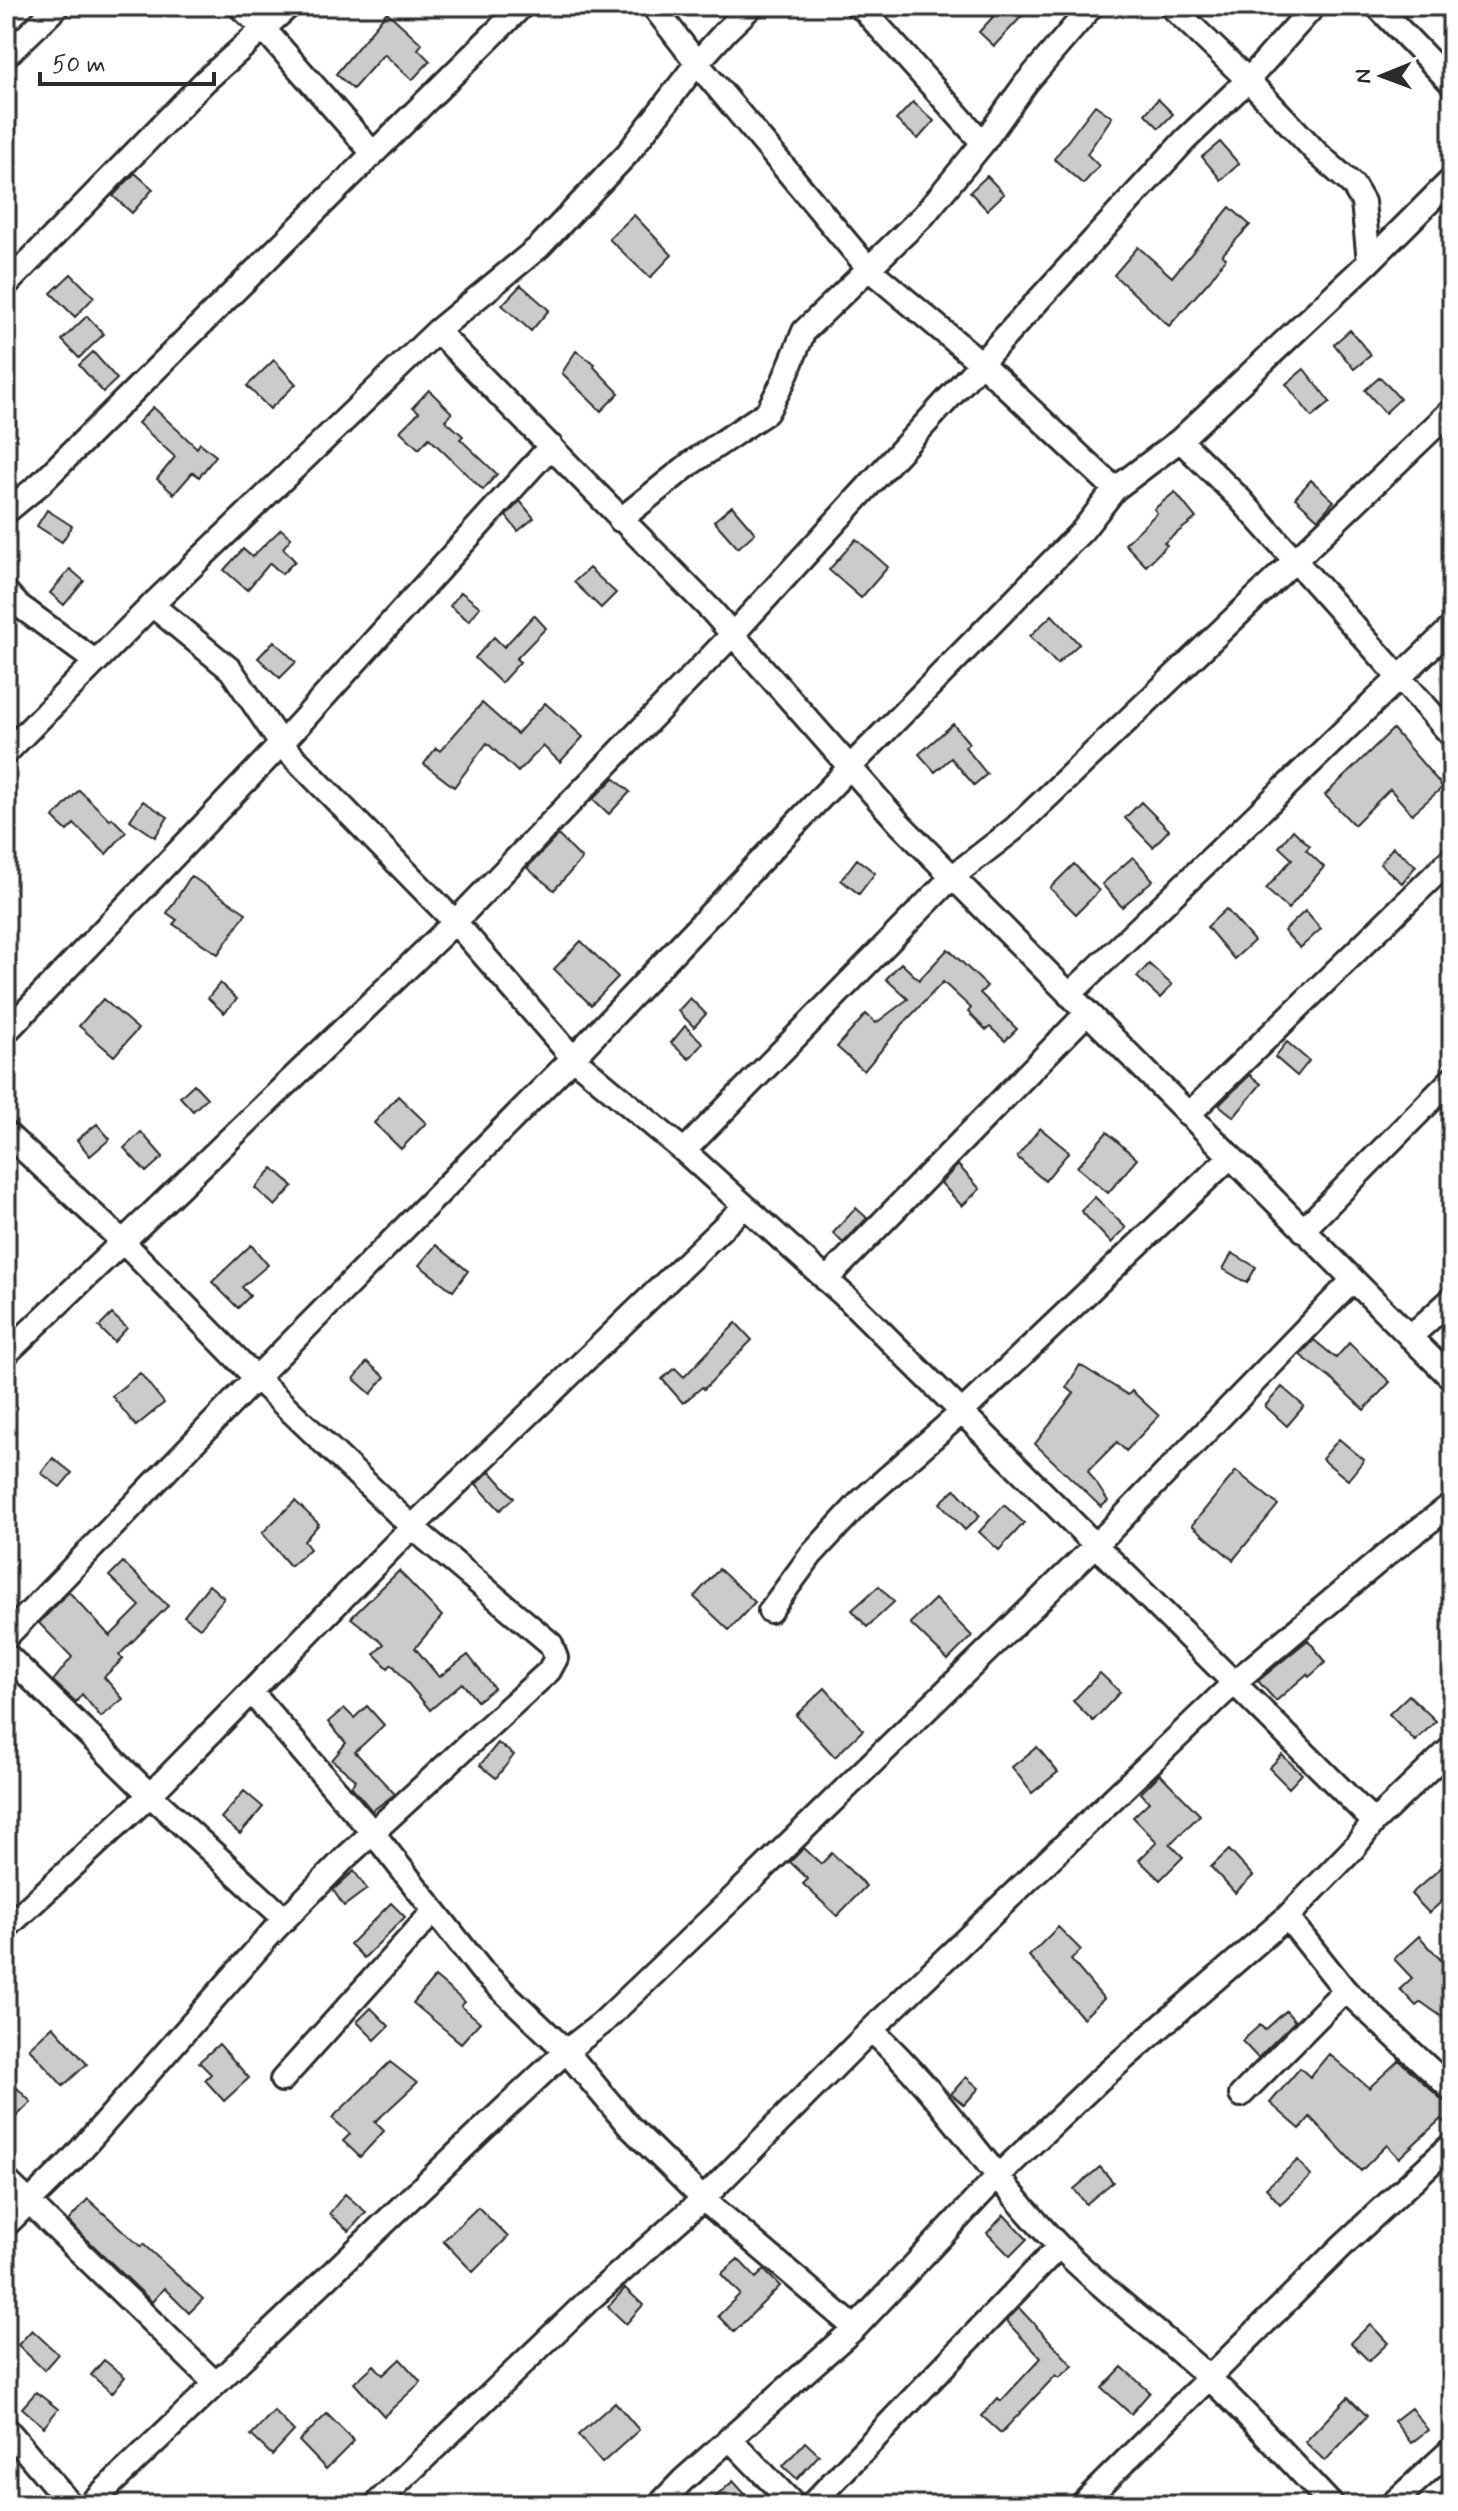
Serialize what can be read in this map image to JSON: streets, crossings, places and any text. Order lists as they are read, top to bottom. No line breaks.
{"scale_bar":"50 m","north":"left"}
